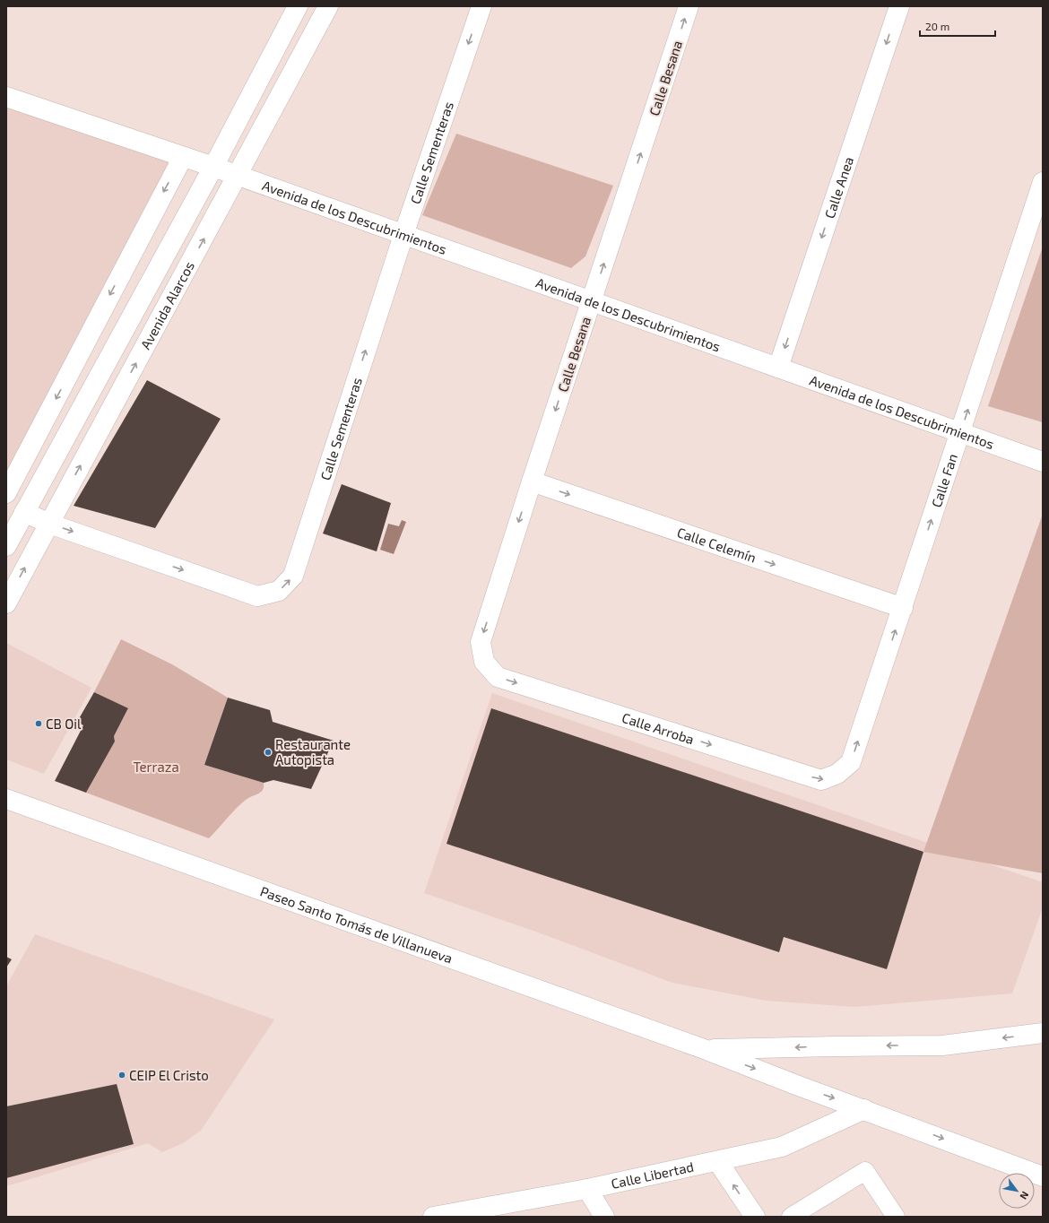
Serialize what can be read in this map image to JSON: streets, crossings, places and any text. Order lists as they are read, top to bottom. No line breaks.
{"streets":{"street":["Calle Besana","Calle Sementeras","Calle Anea","Avenida de los Descubrimientos","Avenida Alarcos","Calle Fan","Calle Celemín","Calle Arroba","Paseo Santo Tomás de Villanueva","Calle Libertad"]},"crossings":[["Calle Besana","Avenida de los Descubrimientos"],["Calle Besana","Calle Celemín"],["Calle Besana","Calle Arroba"],["Calle Sementeras","Avenida de los Descubrimientos"],["Calle Sementeras","Avenida Alarcos"],["Calle Anea","Avenida de los Descubrimientos"],["Avenida de los Descubrimientos","Avenida Alarcos"],["Avenida de los Descubrimientos","Calle Fan"],["Calle Fan","Calle Celemín"],["Calle Fan","Calle Arroba"],["Paseo Santo Tomás de Villanueva","Calle Libertad"]],"one_way":["Calle Anea","Calle Fan","Calle Celemín","Calle Arroba"],"parks":["Terraza"],"places":["CB Oil","Restaurante Autopista","CEIP El Cristo"],"scale_bar":"20 m","north":"bottom right"}
